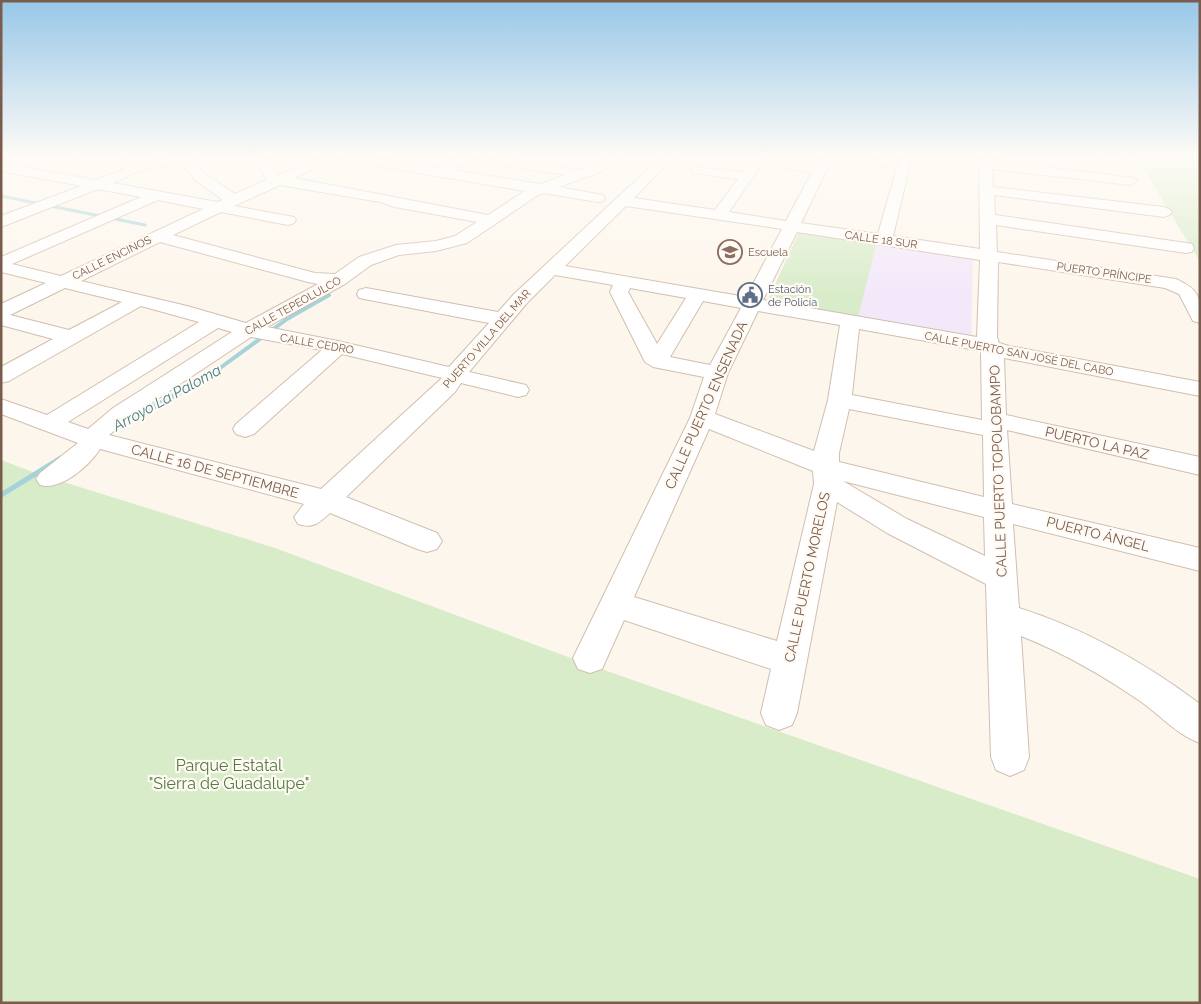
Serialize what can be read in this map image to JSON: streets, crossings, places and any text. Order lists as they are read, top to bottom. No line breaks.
{"streets":{"street":["CALLE 18 SUR","CALLE ENCINOS","PUERTO PRÍNCIPE","CALLE TEPEOLULCO","PUERTO VILLA DEL MAR","CALLE CEDRO","CALLE PUERTO SAN JOSÉ DEL CABO","CALLE PUERTO ENSENADA","PUERTO LA PAZ","CALLE 16 DE SEPTIEMBRE","CALLE PUERTO TOPOLOBAMPO","PUERTO ÁNGEL","CALLE PUERTO MORELOS"]},"crossings":[["CALLE 18 SUR","PUERTO PRÍNCIPE"],["CALLE 18 SUR","CALLE PUERTO ENSENADA"],["CALLE 18 SUR","CALLE PUERTO TOPOLOBAMPO"],["CALLE ENCINOS","CALLE CEDRO"],["PUERTO PRÍNCIPE","CALLE PUERTO TOPOLOBAMPO"],["CALLE TEPEOLULCO","CALLE CEDRO"],["CALLE TEPEOLULCO","CALLE 16 DE SEPTIEMBRE"],["PUERTO VILLA DEL MAR","CALLE CEDRO"],["PUERTO VILLA DEL MAR","CALLE PUERTO SAN JOSÉ DEL CABO"],["PUERTO VILLA DEL MAR","CALLE 16 DE SEPTIEMBRE"],["CALLE PUERTO SAN JOSÉ DEL CABO","CALLE PUERTO ENSENADA"],["CALLE PUERTO SAN JOSÉ DEL CABO","CALLE PUERTO TOPOLOBAMPO"],["CALLE PUERTO SAN JOSÉ DEL CABO","CALLE PUERTO MORELOS"],["PUERTO LA PAZ","CALLE PUERTO TOPOLOBAMPO"],["PUERTO LA PAZ","CALLE PUERTO MORELOS"],["CALLE PUERTO TOPOLOBAMPO","PUERTO ÁNGEL"],["PUERTO ÁNGEL","CALLE PUERTO MORELOS"]],"water":["Arroyo La Paloma"],"parks":["Parque Estatal \"Sierra de Guadalupe\""],"places":{"school or university":["Escuela"],"public building":["Estación de Policía"]}}
